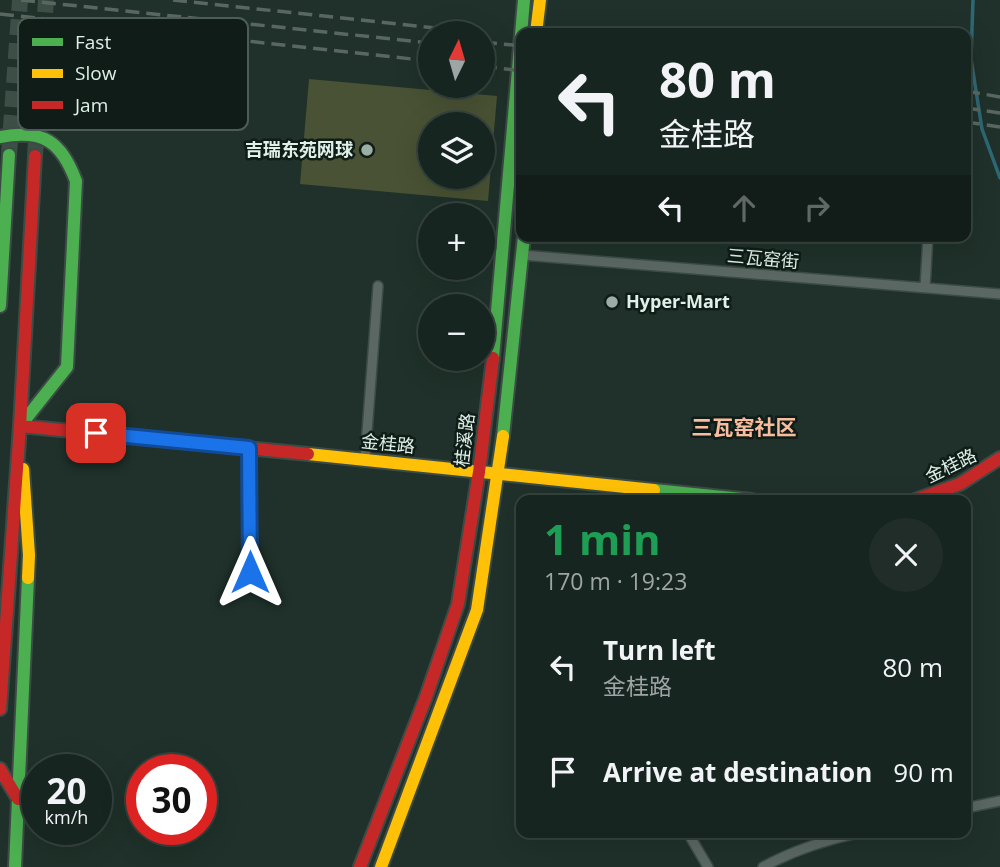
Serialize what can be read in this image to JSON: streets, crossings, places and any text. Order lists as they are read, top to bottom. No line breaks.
{"streets":{"main road":["桂溪路","金桂路"],"street":["三瓦窑街"]},"crossings":[["桂溪路","金桂路"]],"districts":["三瓦窑社区"],"places":["吉瑞东苑网球","Hyper-Mart"],"legend":["Fast","Slow","Jam"],"north":"top","page":{"map_buttons":["+","−"],"turn":["80 m","金桂路"],"heading":["1 min","170 m · 19:23"],"list":[{"name":"Turn left","note":"金桂路","value":"80 m"},{"name":"Arrive at destination","value":"90 m"}],"speed":"20 km/h","limit":"30"}}
